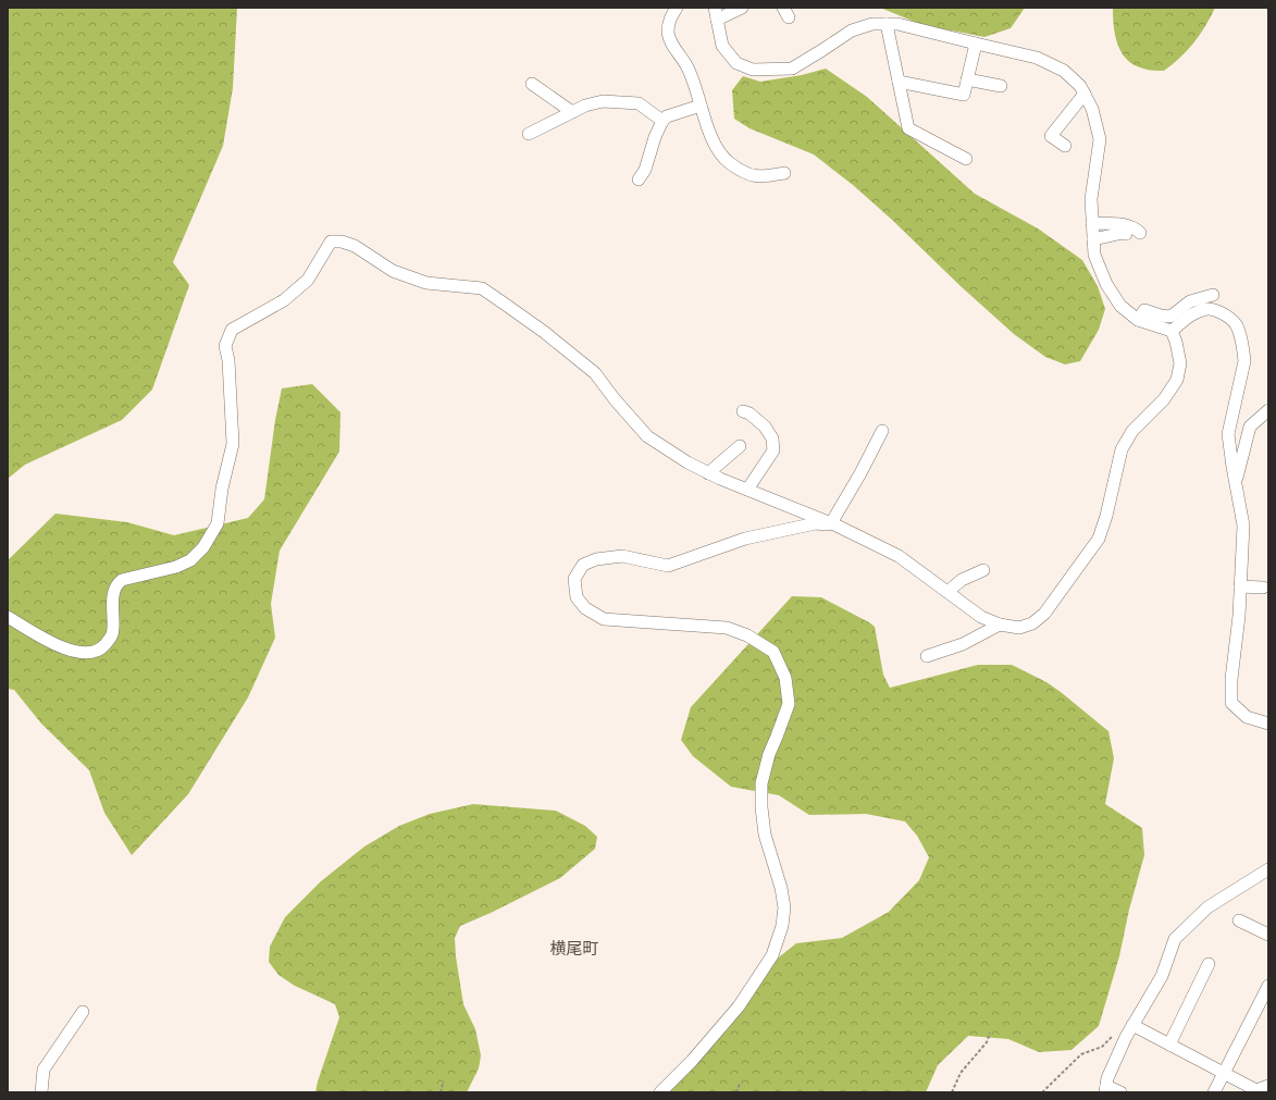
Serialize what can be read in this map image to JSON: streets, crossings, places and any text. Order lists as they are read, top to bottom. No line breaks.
{"districts":["横尾町"]}
